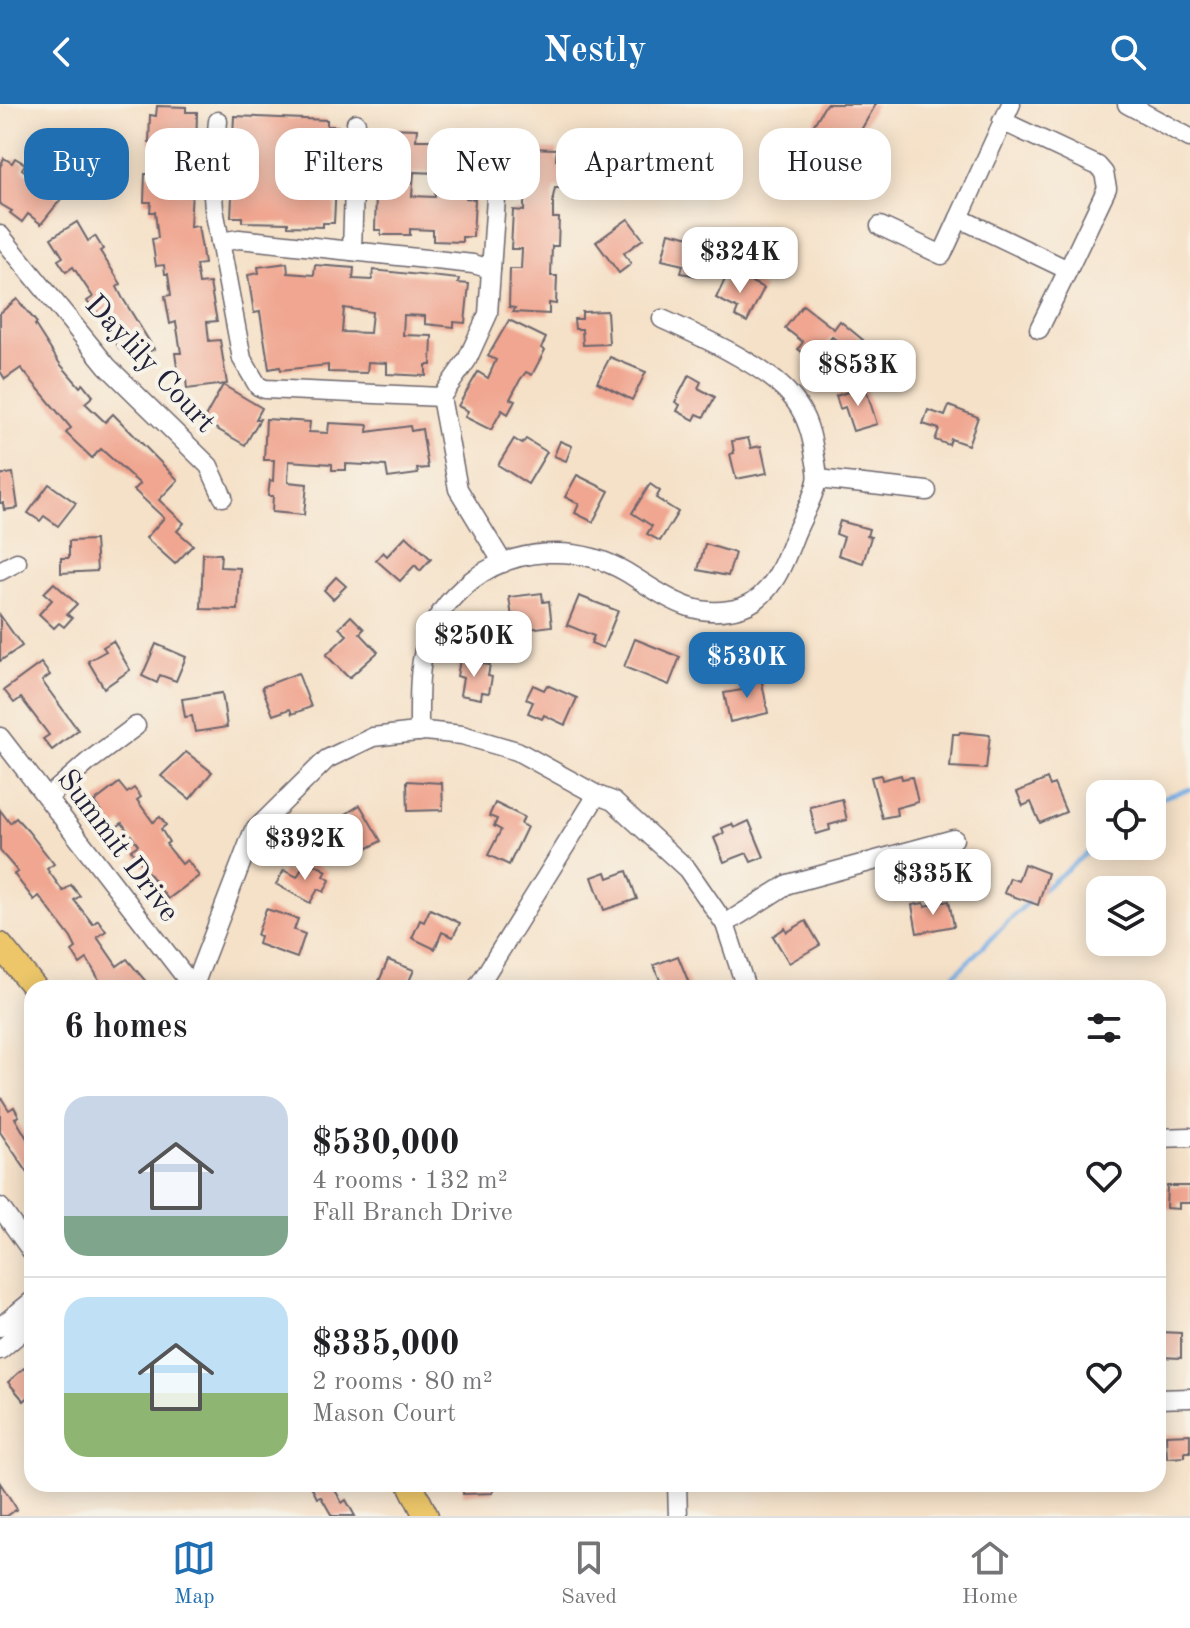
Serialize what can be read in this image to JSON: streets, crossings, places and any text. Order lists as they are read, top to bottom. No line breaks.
{"streets":{"street":["Daylily Court","Summit Drive"]},"page":{"header":"Nestly","chip":["Buy","Rent","Filters","New","Apartment","House"],"price":["$324K","$853K","$250K","$530K","$392K","$335K"],"heading":"6 homes","list":[{"name":"$530,000","note":"4 rooms · 132 m² · Fall Branch Drive"},{"name":"$335,000","note":"2 rooms · 80 m² · Mason Court"}],"tabs":["Map","Saved","Home"]}}
